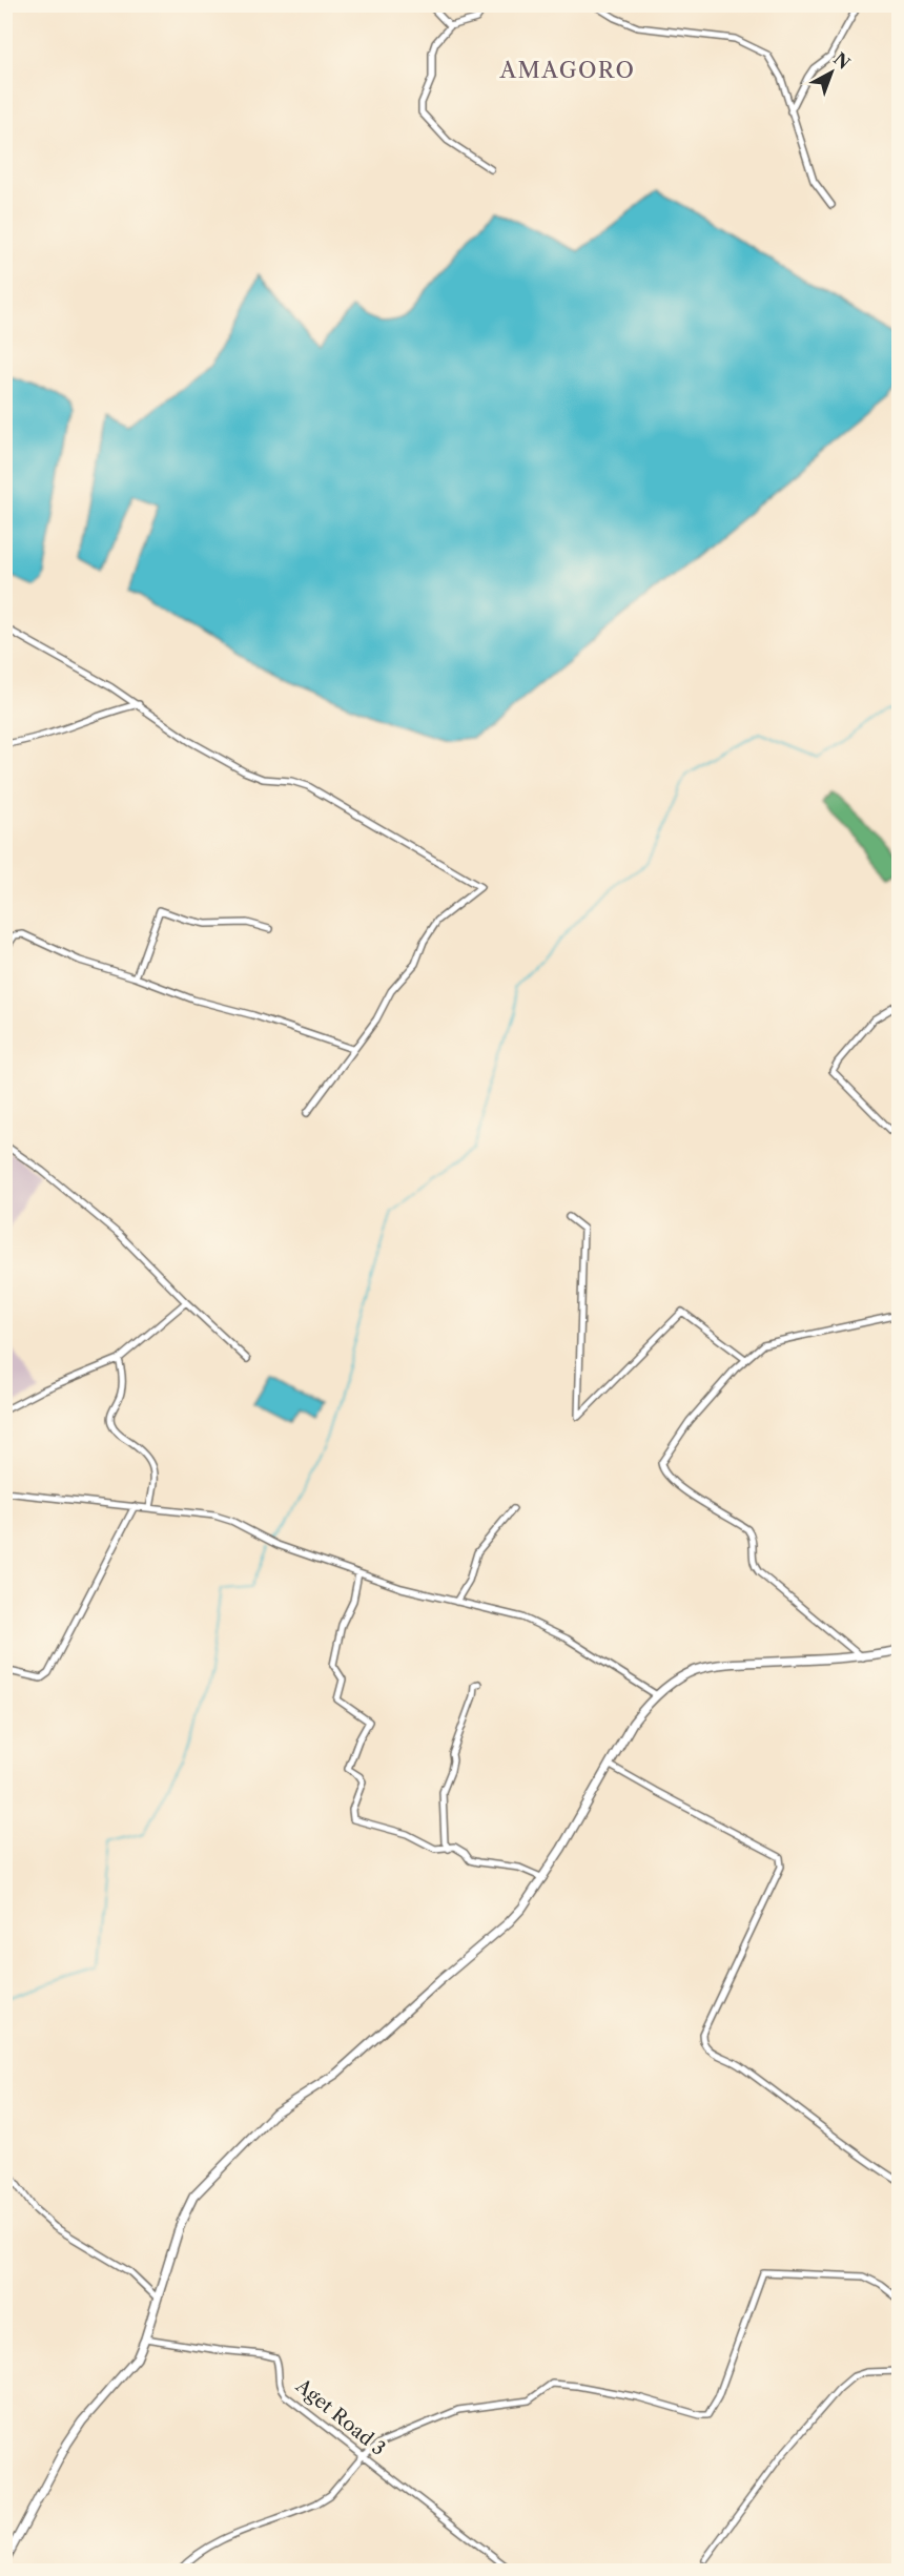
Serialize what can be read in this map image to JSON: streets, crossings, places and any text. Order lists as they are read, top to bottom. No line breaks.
{"streets":{"street":["Aget Road 3"]},"districts":["AMAGORO"],"north":"top right"}
